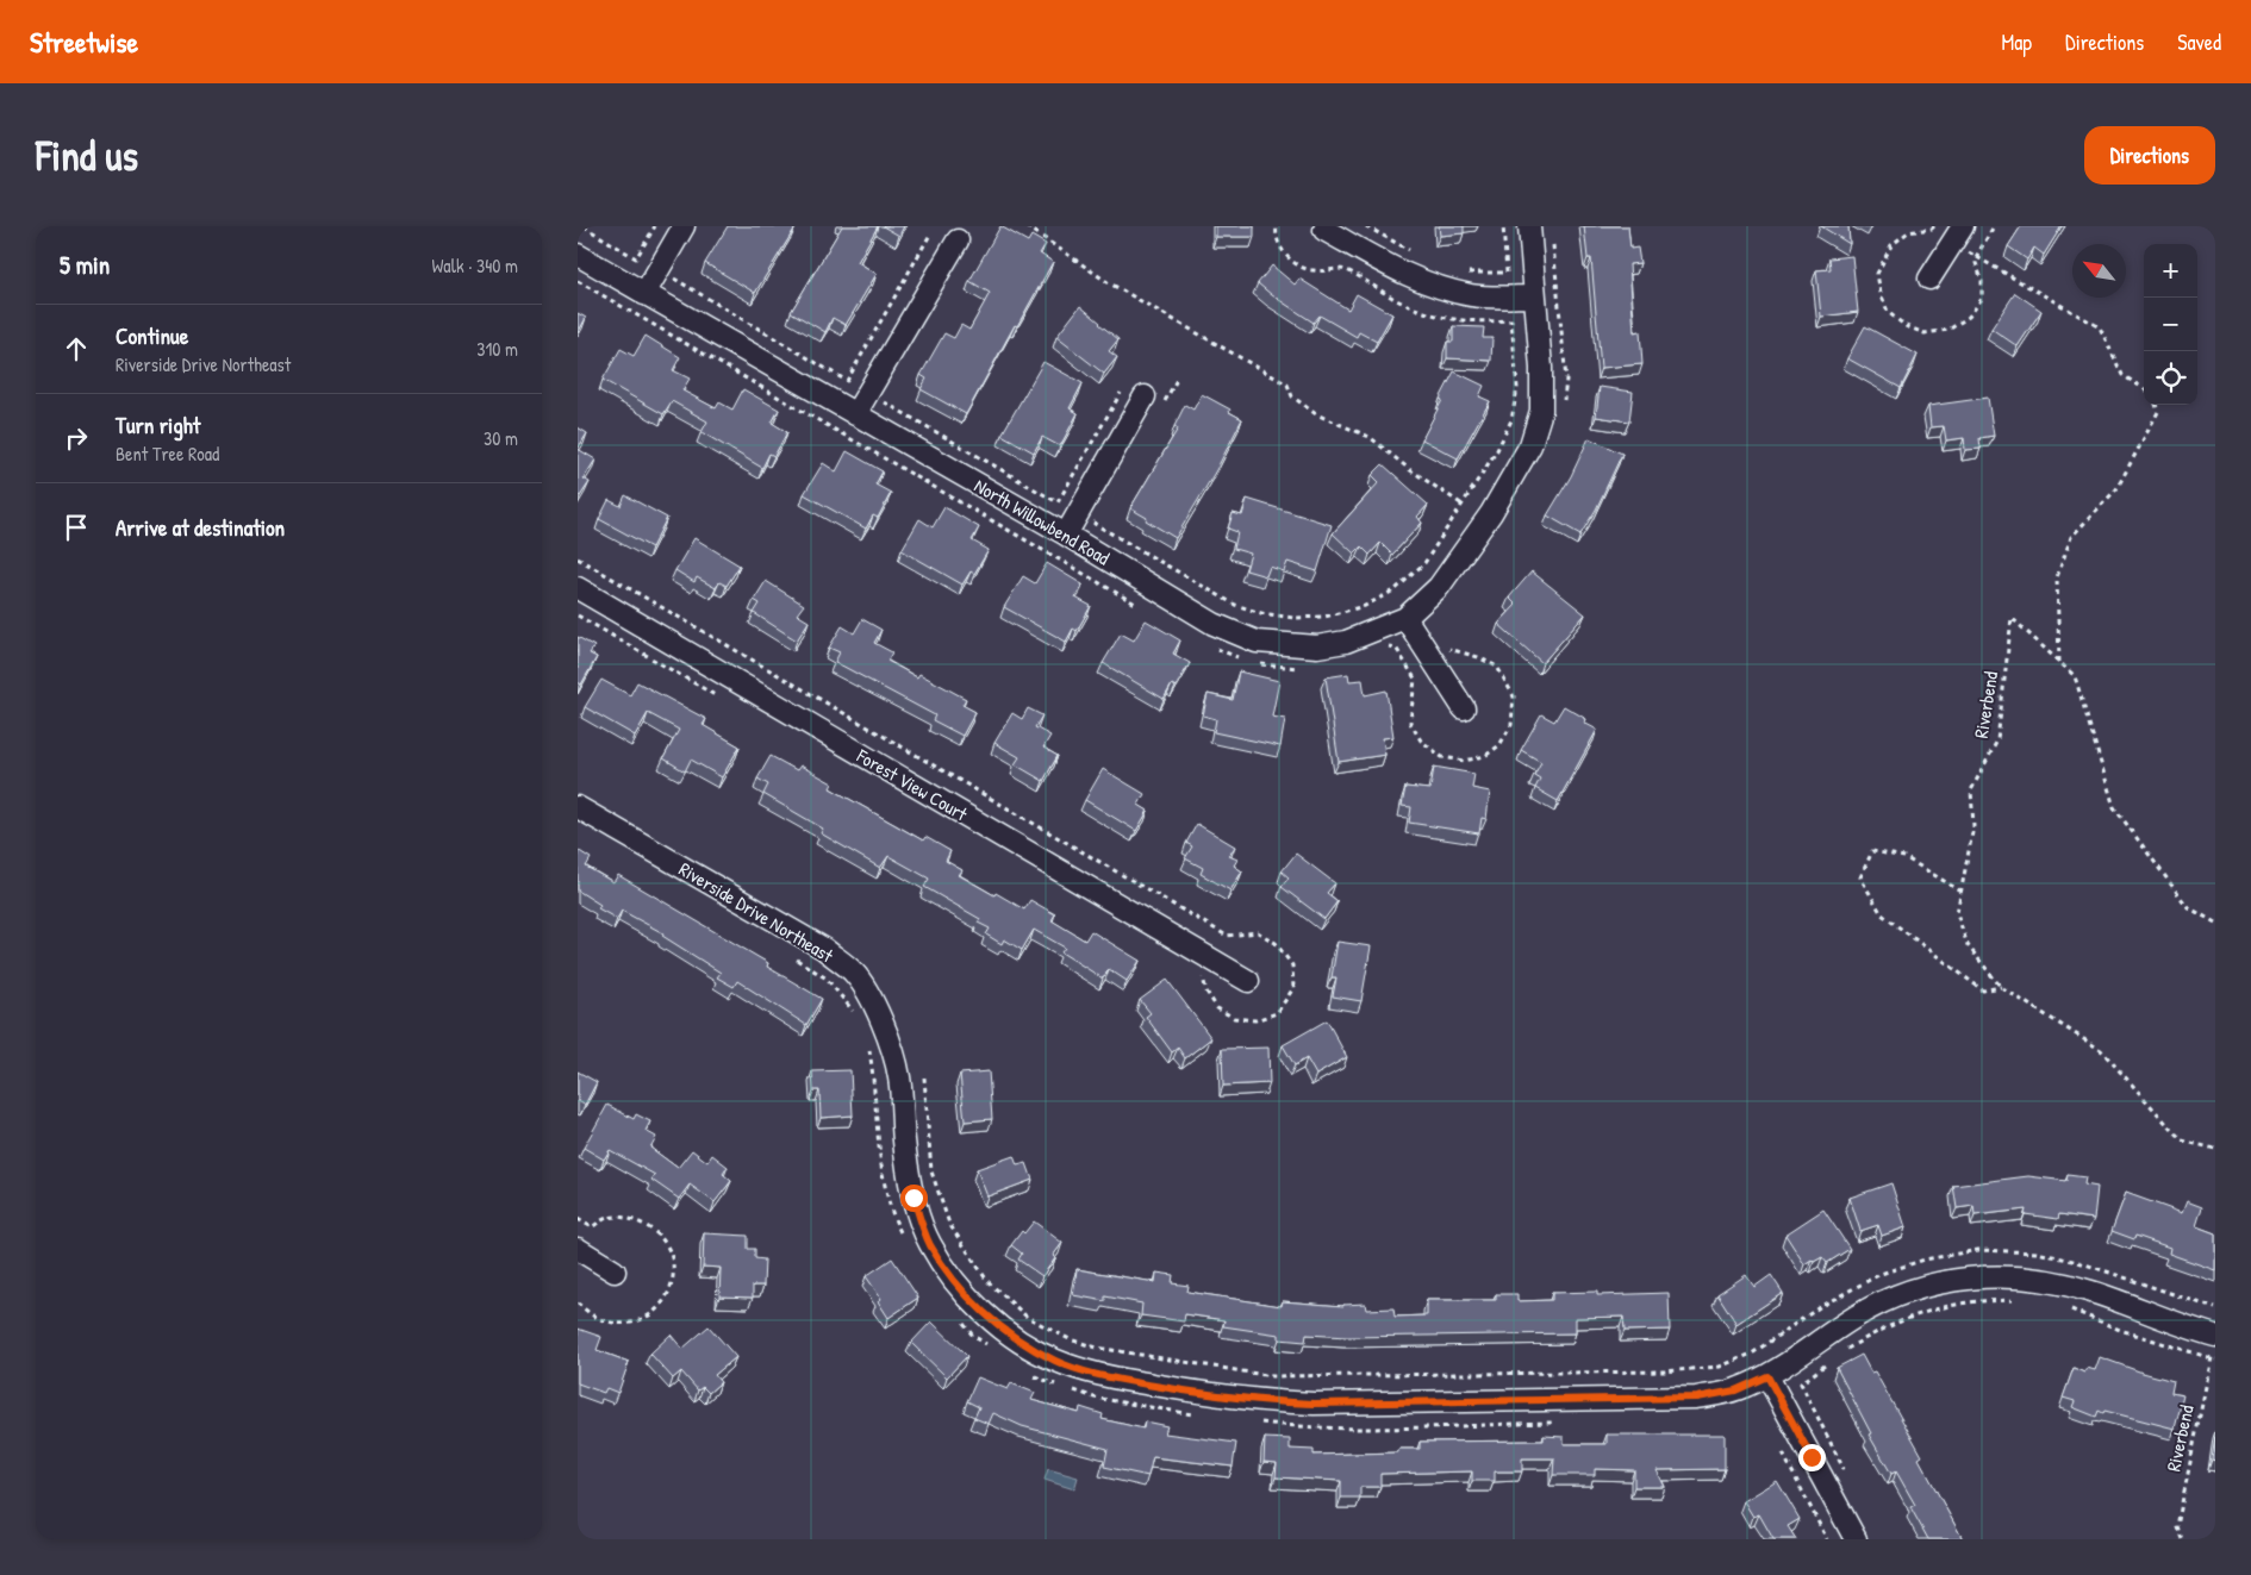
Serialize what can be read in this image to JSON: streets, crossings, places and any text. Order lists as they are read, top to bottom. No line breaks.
{"streets":{"street":["North Willowbend Road","Forest View Court","Riverside Drive Northeast"],"path":["Riverbend"]},"crossings":[["Riverbend","Riverside Drive Northeast"]],"north":"top left","page":{"header":"Streetwise","nav":["Map","Directions","Saved"],"buttons":"Directions","title":"Find us","heading":["5 min","Walk · 340 m"],"map_buttons":["+","−"],"list":[["Continue","Riverside Drive Northeast","310 m"],["Turn right","Bent Tree Road","30 m"],"Arrive at destination"]}}
